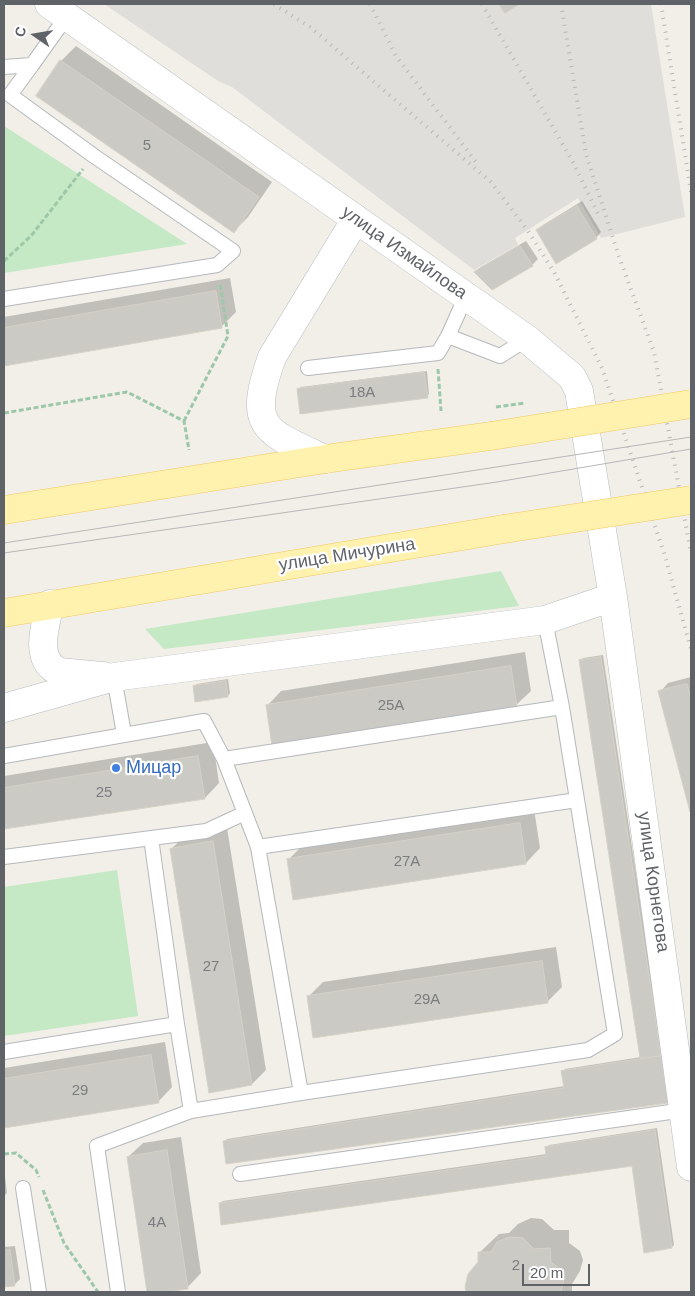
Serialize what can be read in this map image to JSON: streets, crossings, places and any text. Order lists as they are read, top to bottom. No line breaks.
{"streets":{"main road":["улица Измайлова","улица Мичурина","улица Корнетова"]},"crossings":[["улица Измайлова","улица Корнетова"]],"places":["Мицар"],"house_numbers":["5","18А","25А","25","27А","27","29А","29","4А","2"],"scale_bar":"20 m","north":"left"}
